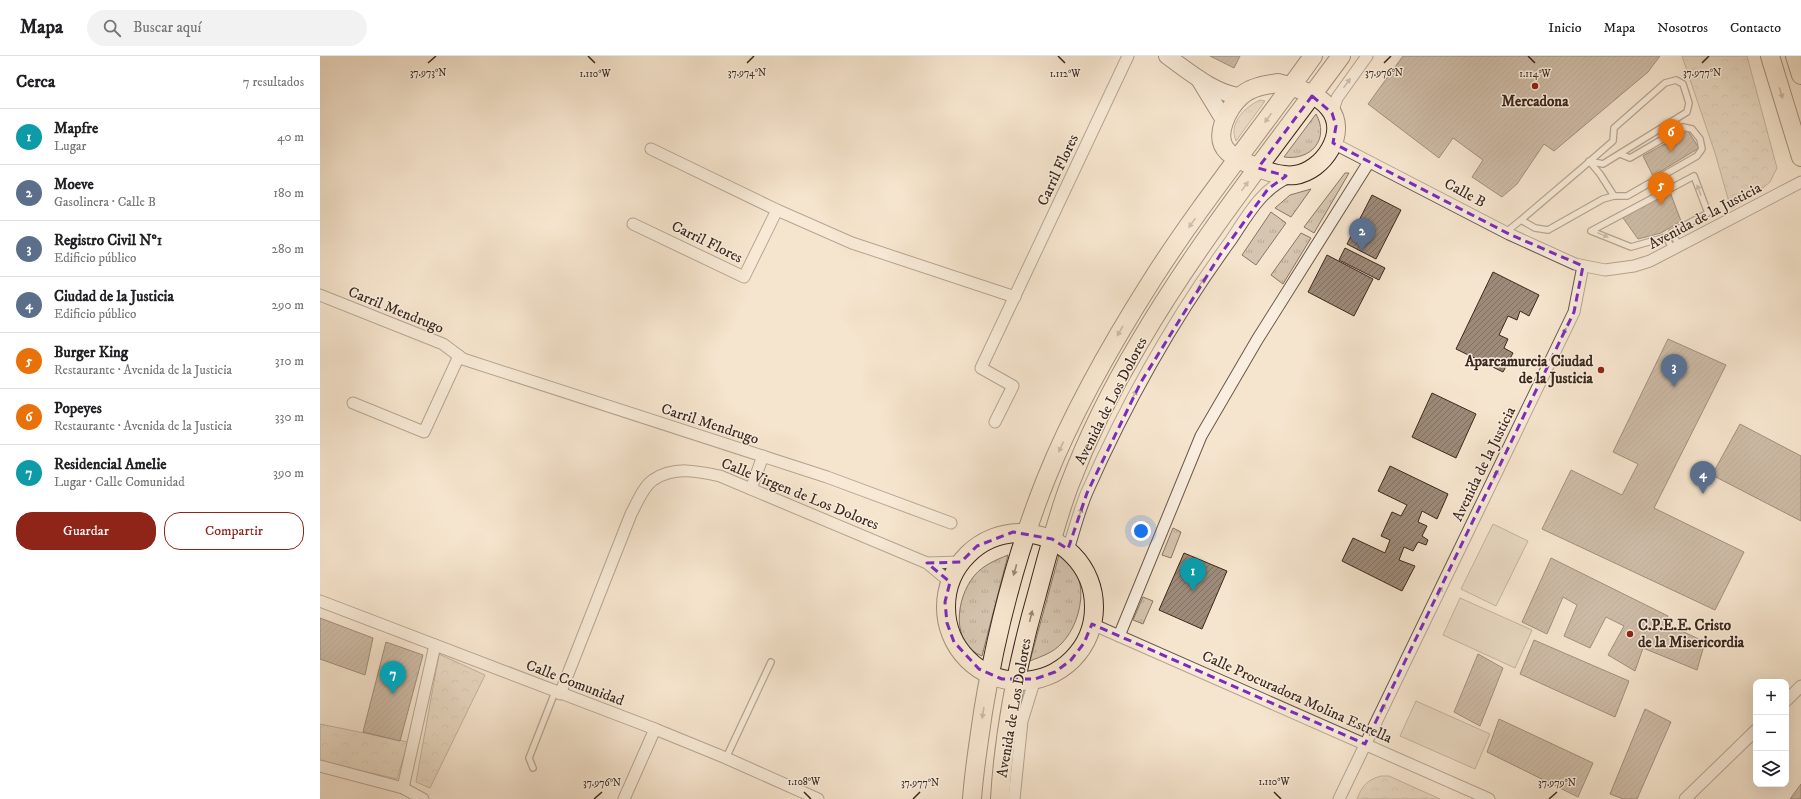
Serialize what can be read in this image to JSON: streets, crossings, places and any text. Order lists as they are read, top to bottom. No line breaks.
{"streets":{"main road":["Avenida de Los Dolores"],"street":["Carril Flores","Calle B","Avenida de la Justicia","Carril Mendrugo","Calle Virgen de Los Dolores","Calle Comunidad","Calle Procuradora Molina Estrella"]},"crossings":[["Calle B","Avenida de la Justicia"],["Avenida de la Justicia","Calle Procuradora Molina Estrella"],["Calle Virgen de Los Dolores","Calle Comunidad"]],"one_way":["Avenida de la Justicia"],"places":["Mercadona","Aparcamurcia Ciudad de la Justicia","C.P.E.E. Cristo de la Misericordia"],"page":{"header":"Mapa","search":"Buscar aquí","nav":["Inicio","Mapa","Nosotros","Contacto"],"heading":["Cerca","7 resultados"],"list":[{"mark":"1","name":"Mapfre","note":"Lugar","value":"40 m"},{"mark":"2","name":"Moeve","note":"Gasolinera · Calle B","value":"180 m"},{"mark":"3","name":"Registro Civil Nº1","note":"Edificio público","value":"280 m"},{"mark":"4","name":"Ciudad de la Justicia","note":"Edificio público","value":"290 m"},{"mark":"5","name":"Burger King","note":"Restaurante · Avenida de la Justicia","value":"310 m"},{"mark":"6","name":"Popeyes","note":"Restaurante · Avenida de la Justicia","value":"330 m"},{"mark":"7","name":"Residencial Amelie","note":"Lugar · Calle Comunidad","value":"390 m"}],"pins":["6","5","2","3","4","1","7"],"buttons":["Guardar","Compartir"],"map_buttons":["+","−"]},"coordinates":["37.973°N","37.974°N","37.976°N","37.977°N","1.110°W","1.112°W","1.114°W","1.108°W","37.979°N"]}
